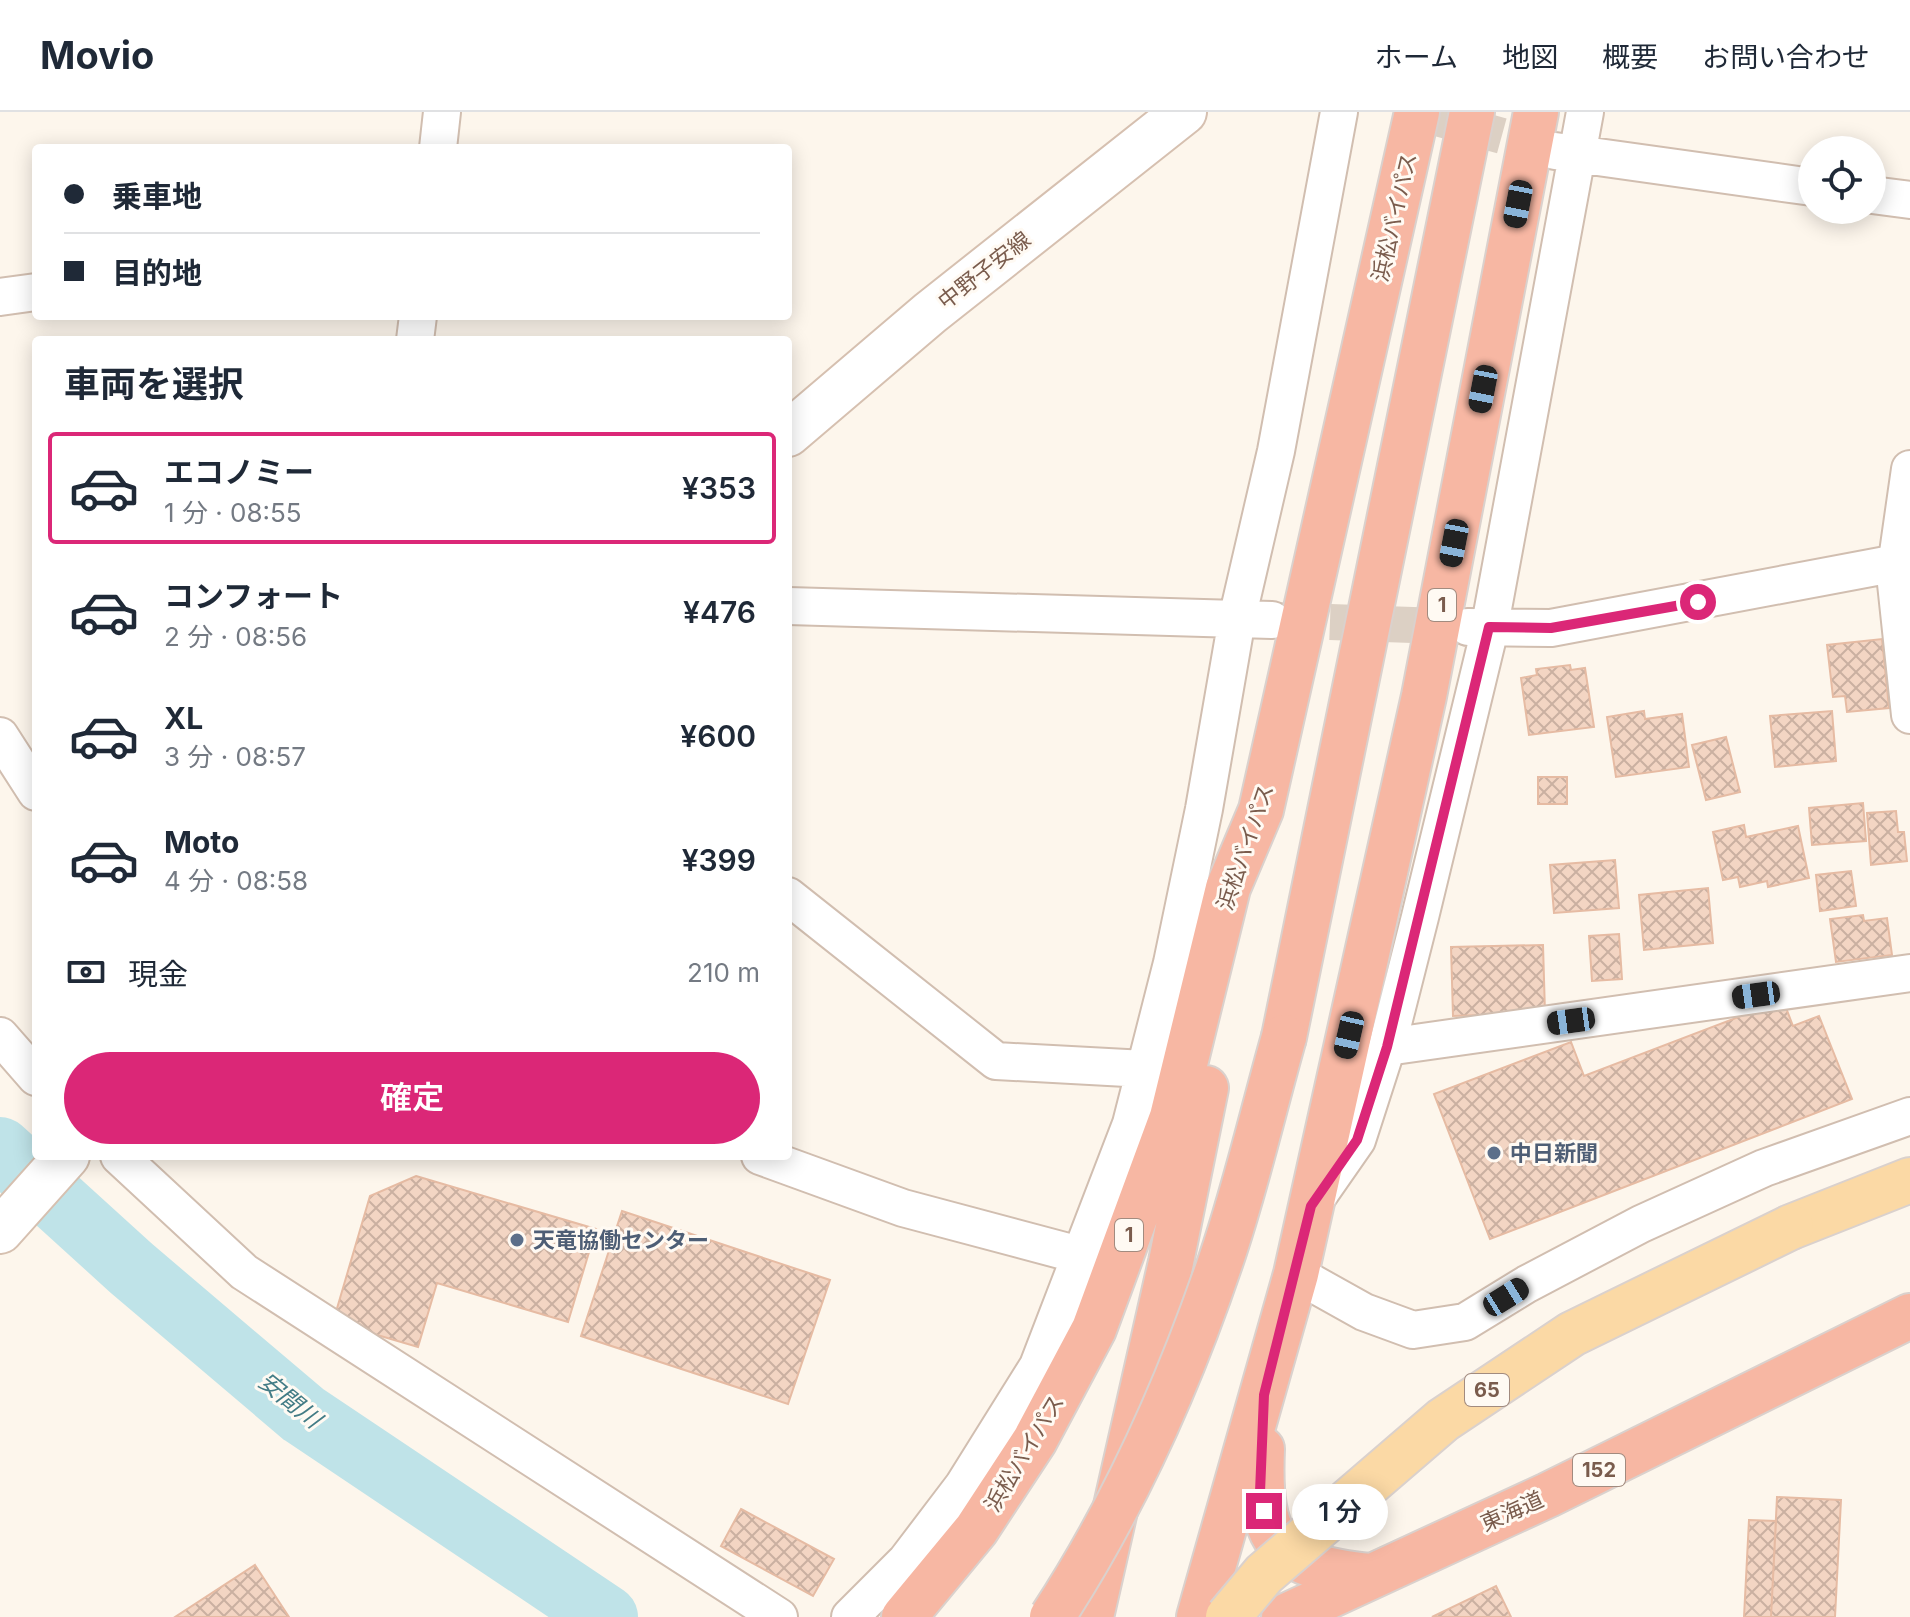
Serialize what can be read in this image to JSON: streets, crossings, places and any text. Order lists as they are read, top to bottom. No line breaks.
{"streets":{"highway":["浜松バイパス","1","152","東海道"],"main road":["中野子安線","65"]},"crossings":[["浜松バイパス","1"],["1","東海道"]],"water":["安間川"],"places":["中日新聞","天竜協働センター"],"page":{"header":"Movio","nav":["ホーム","地図","概要","お問い合わせ"],"banner":["乗車地","目的地"],"heading":"車両を選択","list":[{"name":"エコノミー","note":"1 分 · 08:55","value":"¥353"},{"name":"コンフォート","note":"2 分 · 08:56","value":"¥476"},{"name":"XL","note":"3 分 · 08:57","value":"¥600"},{"name":"Moto","note":"4 分 · 08:58","value":"¥399"}],"pay":["現金","210 m"],"buttons":"確定","bubble":"1 分"}}
